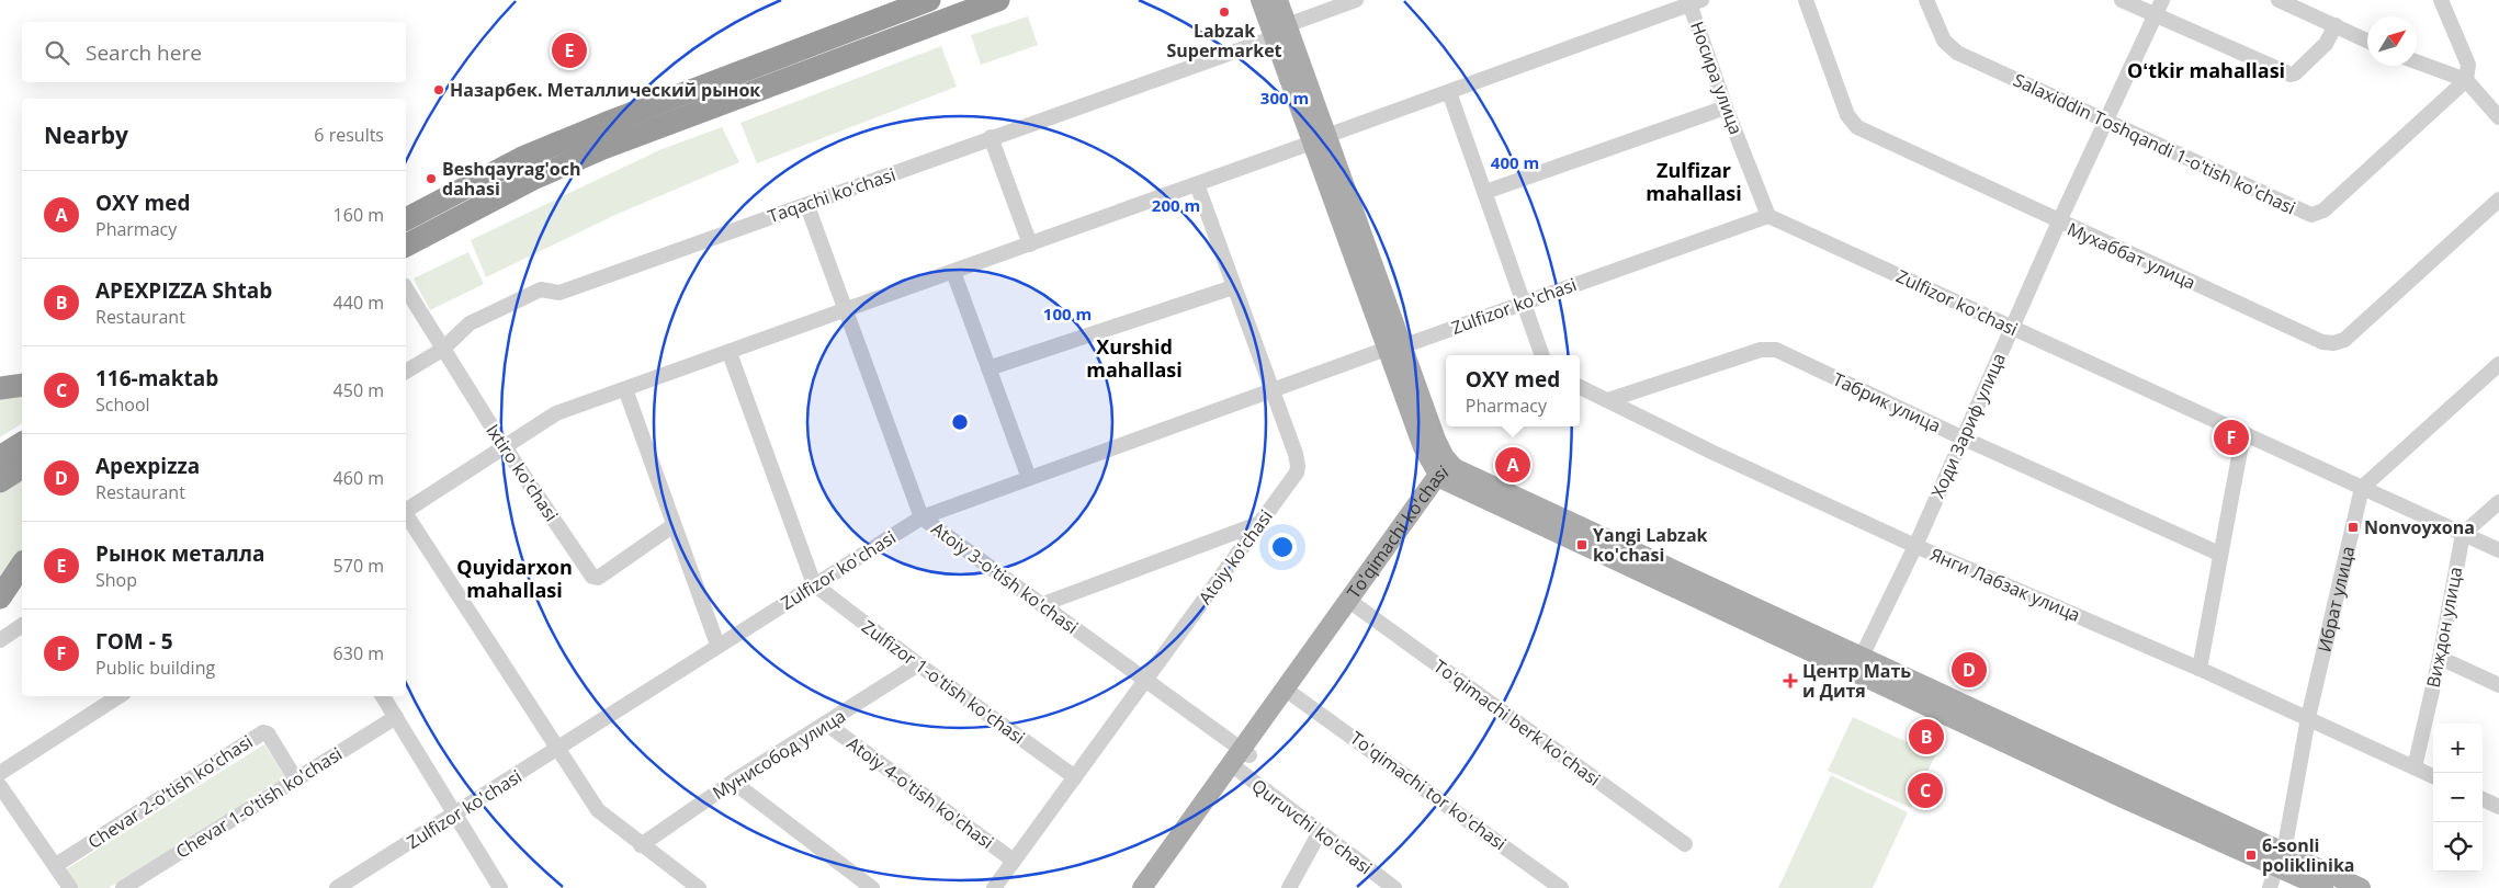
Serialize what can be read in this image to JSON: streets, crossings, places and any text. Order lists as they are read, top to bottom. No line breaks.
{"streets":{"main road":["To'qimachi ko'chasi"],"street":["Носира улица","Salaxiddin Toshqandi 1-o'tish ko'chasi","Taqachi koʻchasi","Мухаббат улица","Zulfizor ko'chasi","Табрик улица","Ходи Зариф улица","Ixtiro ko'chasi","Atoiy koʻchasi","Atoiy 3-o'tish ko'chasi","Янги Лабзак улица","Ибрат улица","Виждон улица","Zulfizor 1-o'tish ko'chasi","To'qimachi berk ko'chasi","Мунисобод улица","To'qimachi tor ko'chasi","Chevar 2-o'tish ko'chasi","Atoiy 4-o'tish ko'chasi","Chevar 1-o'tish ko'chasi","Quruvchi ko'chasi"]},"crossings":[["Носира улица","Zulfizor ko'chasi"],["Salaxiddin Toshqandi 1-o'tish ko'chasi","Ходи Зариф улица"],["Taqachi koʻchasi","Ixtiro ko'chasi"],["Taqachi koʻchasi","Atoiy 3-o'tish ko'chasi"],["Мухаббат улица","Ходи Зариф улица"],["Zulfizor ko'chasi","Ходи Зариф улица"],["Zulfizor ko'chasi","Atoiy koʻchasi"],["Zulfizor ko'chasi","Atoiy 3-o'tish ko'chasi"],["Zulfizor ko'chasi","Ибрат улица"],["Zulfizor ko'chasi","Виждон улица"],["Zulfizor ko'chasi","Zulfizor 1-o'tish ko'chasi"],["Табрик улица","Ходи Зариф улица"],["Табрик улица","Янги Лабзак улица"],["Ходи Зариф улица","Янги Лабзак улица"],["To'qimachi ko'chasi","Atoiy 3-o'tish ko'chasi"],["To'qimachi ko'chasi","To'qimachi berk ko'chasi"],["To'qimachi ko'chasi","To'qimachi tor ko'chasi"],["To'qimachi ko'chasi","Quruvchi ko'chasi"],["Atoiy koʻchasi","Atoiy 3-o'tish ko'chasi"],["Atoiy koʻchasi","Zulfizor 1-o'tish ko'chasi"],["Atoiy koʻchasi","Atoiy 4-o'tish ko'chasi"],["Atoiy 3-o'tish ko'chasi","Quruvchi ko'chasi"],["Янги Лабзак улица","Ибрат улица"],["Янги Лабзак улица","Виждон улица"],["Zulfizor 1-o'tish ko'chasi","Мунисобод улица"],["Мунисобод улица","Atoiy 4-o'tish ko'chasi"],["Chevar 2-o'tish ko'chasi","Chevar 1-o'tish ko'chasi"]],"districts":["Oʻtkir mahallasi","Zulfizar mahallasi","Xurshid mahallasi","Quyidarxon mahallasi"],"places":{"other":["Labzak Supermarket","Назарбек. Металлический рынок","Beshqayrag'och dahasi"],"transit":["Nonvoyxona","Yangi Labzak ko'chasi","6-sonli poliklinika"],"health":["Центр Мать и Дитя"]},"north":"top right","page":{"search":"Search here","pins":["E","F","A","D","B","C"],"heading":["Nearby","6 results"],"list":[{"mark":"A","name":"OXY med","note":"Pharmacy","value":"160 m"},{"mark":"B","name":"APEXPIZZA Shtab","note":"Restaurant","value":"440 m"},{"mark":"C","name":"116-maktab","note":"School","value":"450 m"},{"mark":"D","name":"Apexpizza","note":"Restaurant","value":"460 m"},{"mark":"E","name":"Рынок металла","note":"Shop","value":"570 m"},{"mark":"F","name":"ГОМ - 5","note":"Public building","value":"630 m"}],"popup":["OXY med","Pharmacy"],"map_buttons":["+","−"]},"rings":["300 m","400 m","200 m","100 m"]}
